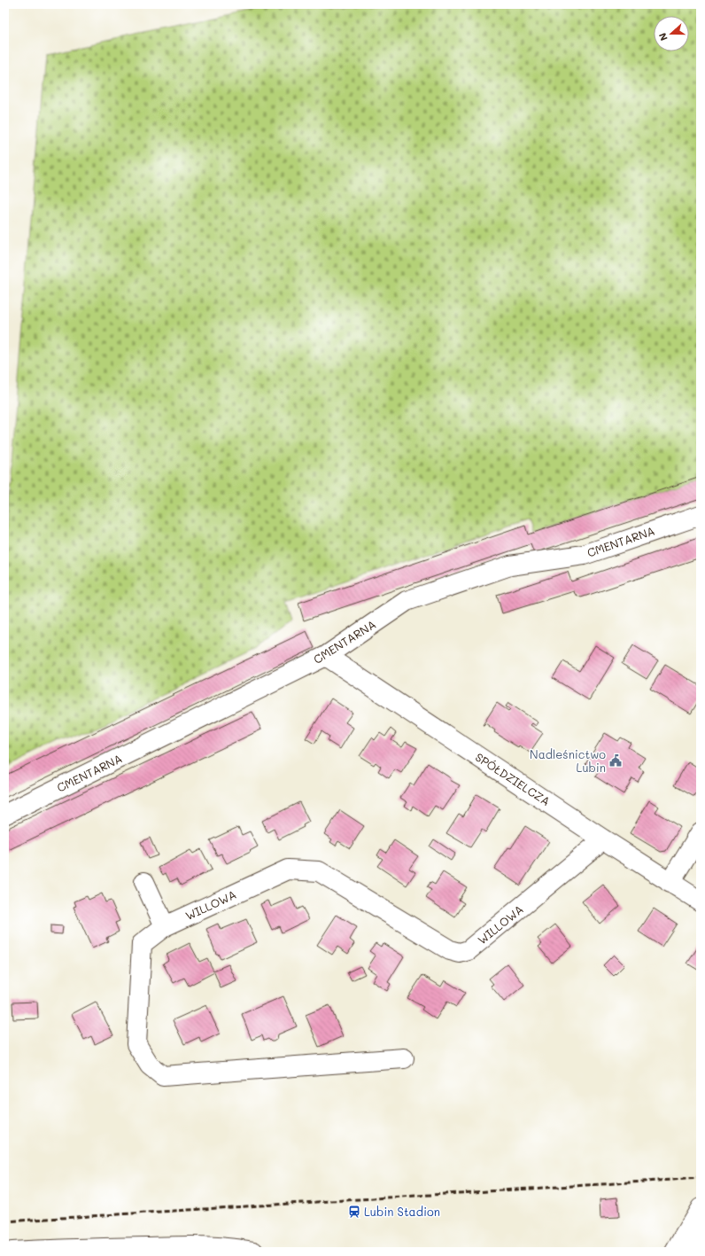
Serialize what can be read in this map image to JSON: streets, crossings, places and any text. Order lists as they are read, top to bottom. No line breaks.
{"streets":{"street":["CMENTARNA","SPÓŁDZIELCZA","WILLOWA"]},"crossings":[["CMENTARNA","SPÓŁDZIELCZA"],["SPÓŁDZIELCZA","WILLOWA"]],"places":{"public building":["Nadleśnictwo Lubin"],"station":["Lubin Stadion"]},"north":"left"}
